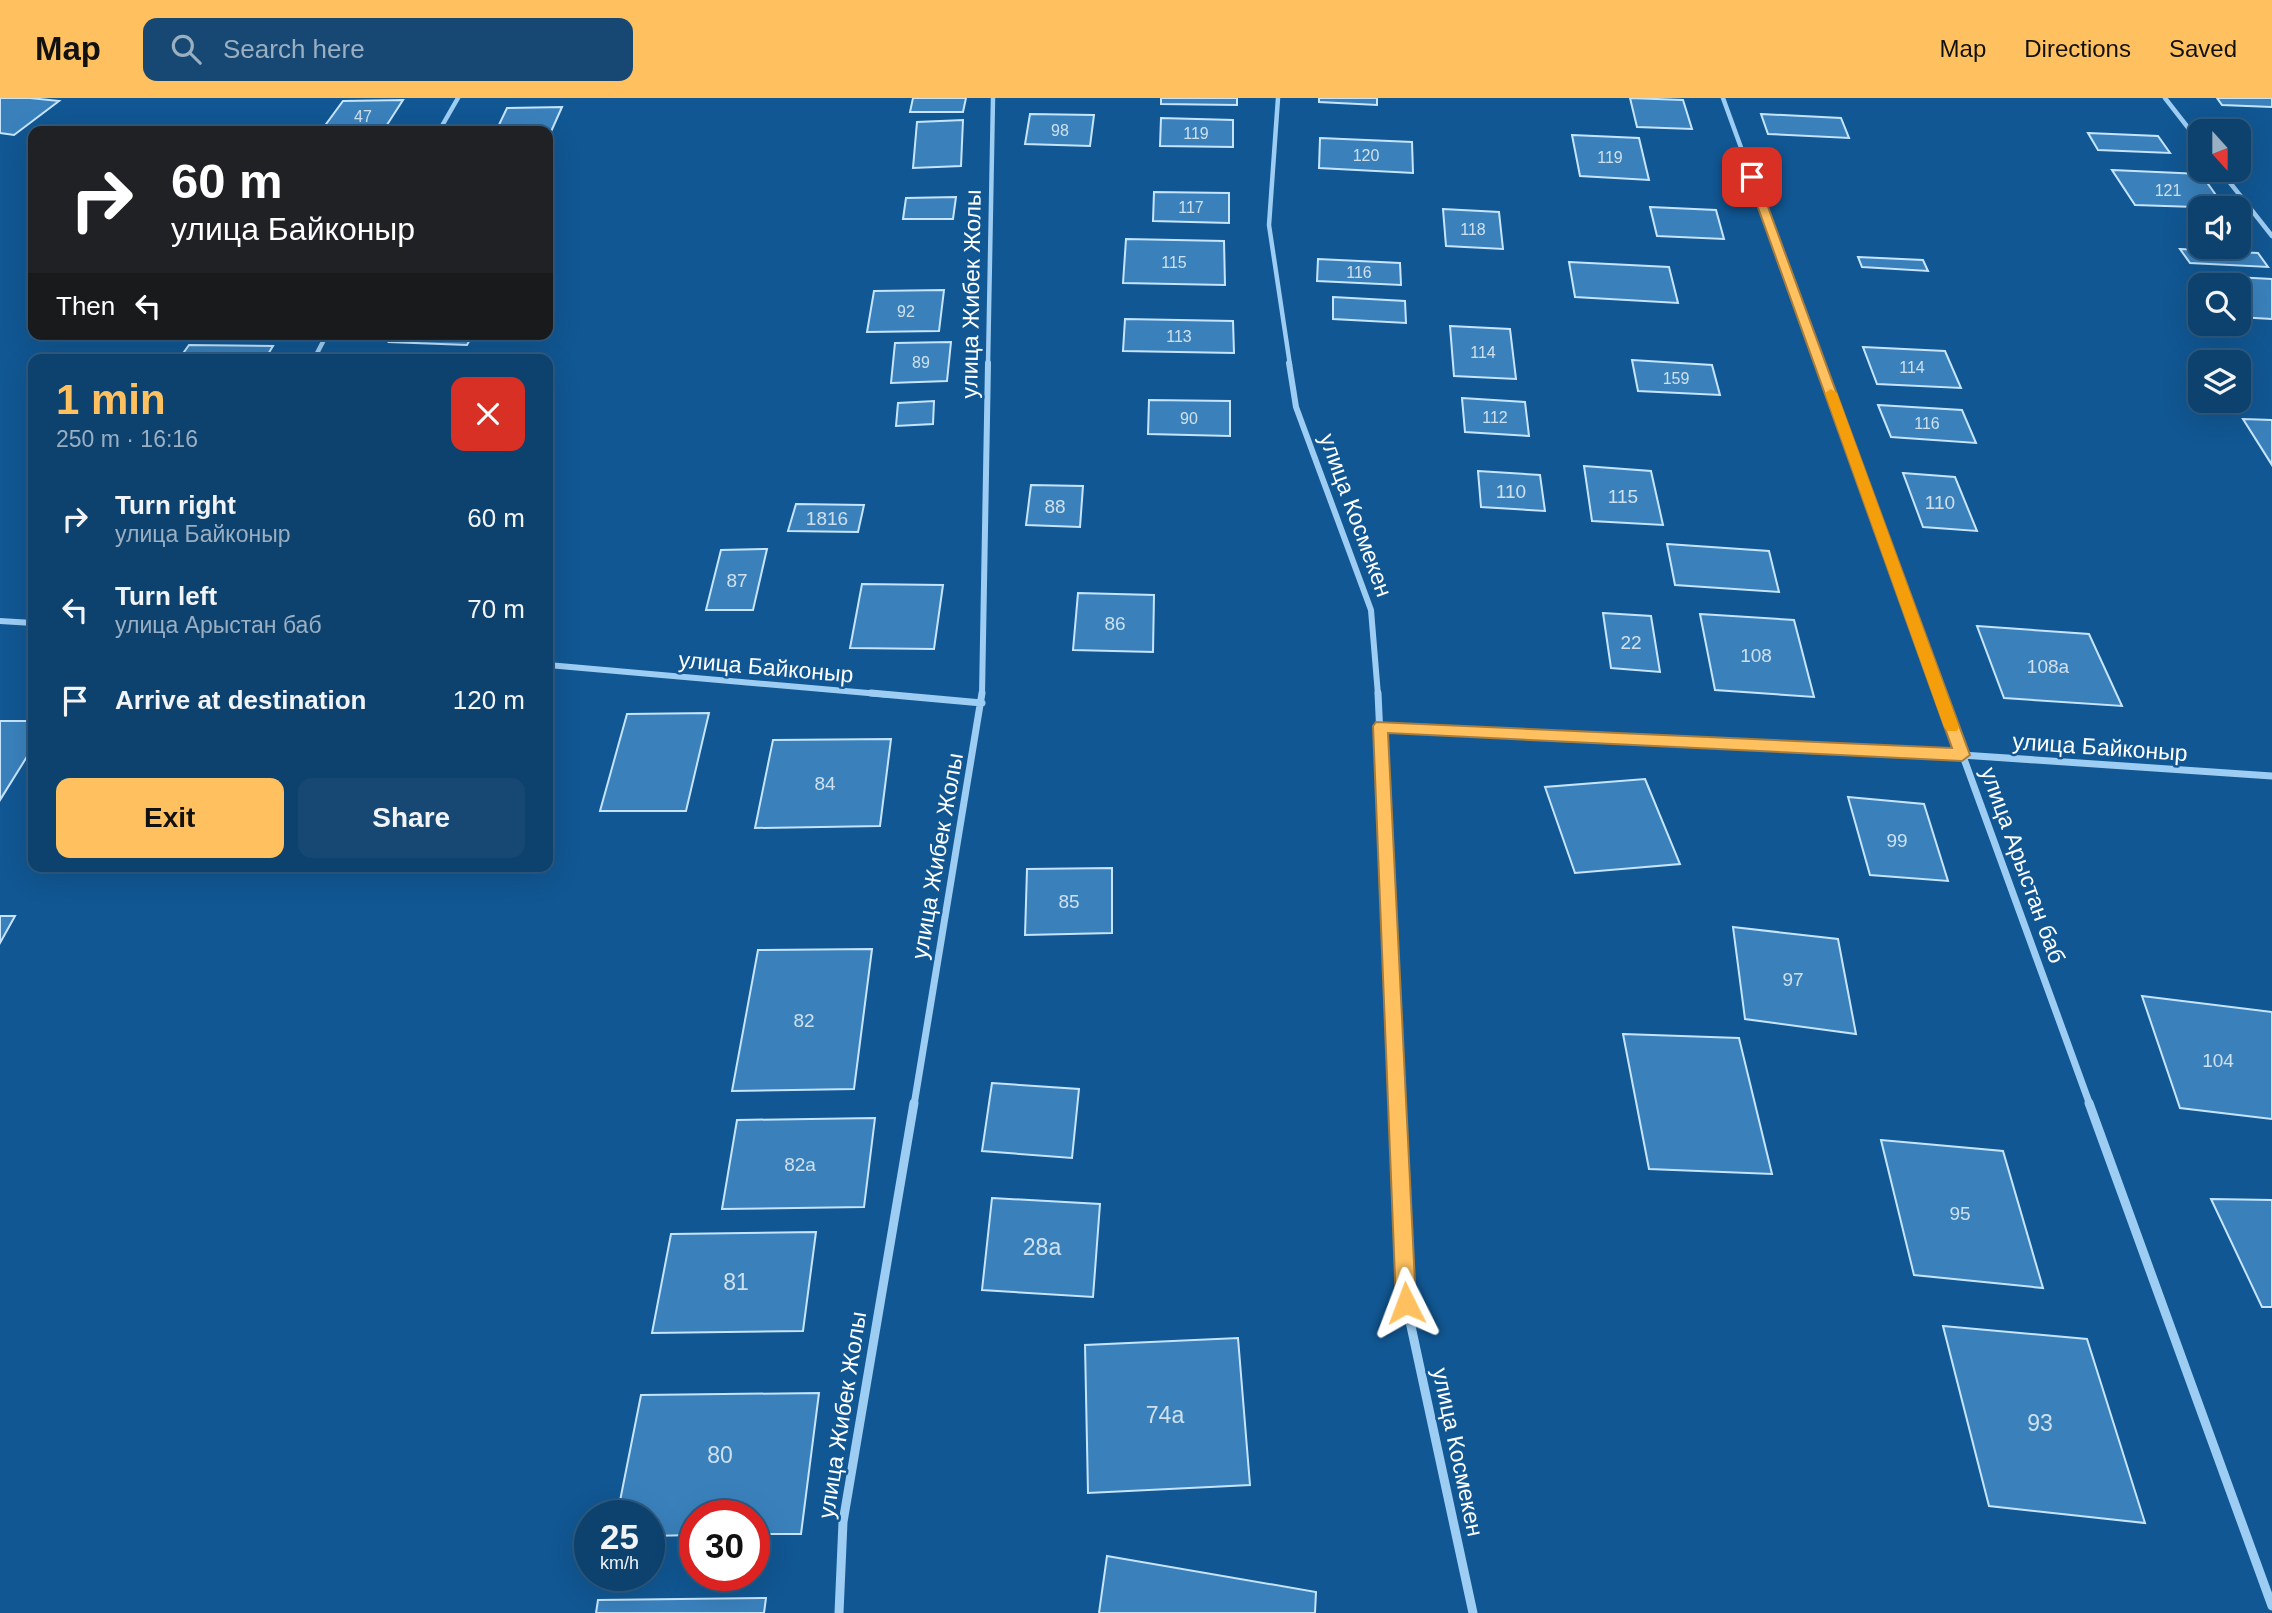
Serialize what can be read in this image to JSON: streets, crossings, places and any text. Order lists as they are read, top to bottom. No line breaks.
{"streets":{"street":["улица Жибек Жолы","улица Космекен","улица Байконыр","улица Арыстан баб"]},"crossings":[["улица Жибек Жолы","улица Байконыр"],["улица Космекен","улица Байконыр"],["улица Байконыр","улица Арыстан баб"]],"house_numbers":["47","98","119","120","119","121","117","118","115","116","92","113","114","89","114","159","112","90","116","110","115","110","88","1816","87","86","22","108","108а","84","99","85","97","82","104","82а","95","28а","81","74а","93","80"],"north":"bottom","page":{"header":"Map","search":"Search here","nav":["Map","Directions","Saved"],"turn":["60 m","улица Байконыр"],"then":"Then","heading":["1 min","250 m · 16:16"],"list":[{"name":"Turn right","note":"улица Байконыр","value":"60 m"},{"name":"Turn left","note":"улица Арыстан баб","value":"70 m"},{"name":"Arrive at destination","value":"120 m"}],"buttons":["Exit","Share"],"speed":"25 km/h","limit":"30"}}
